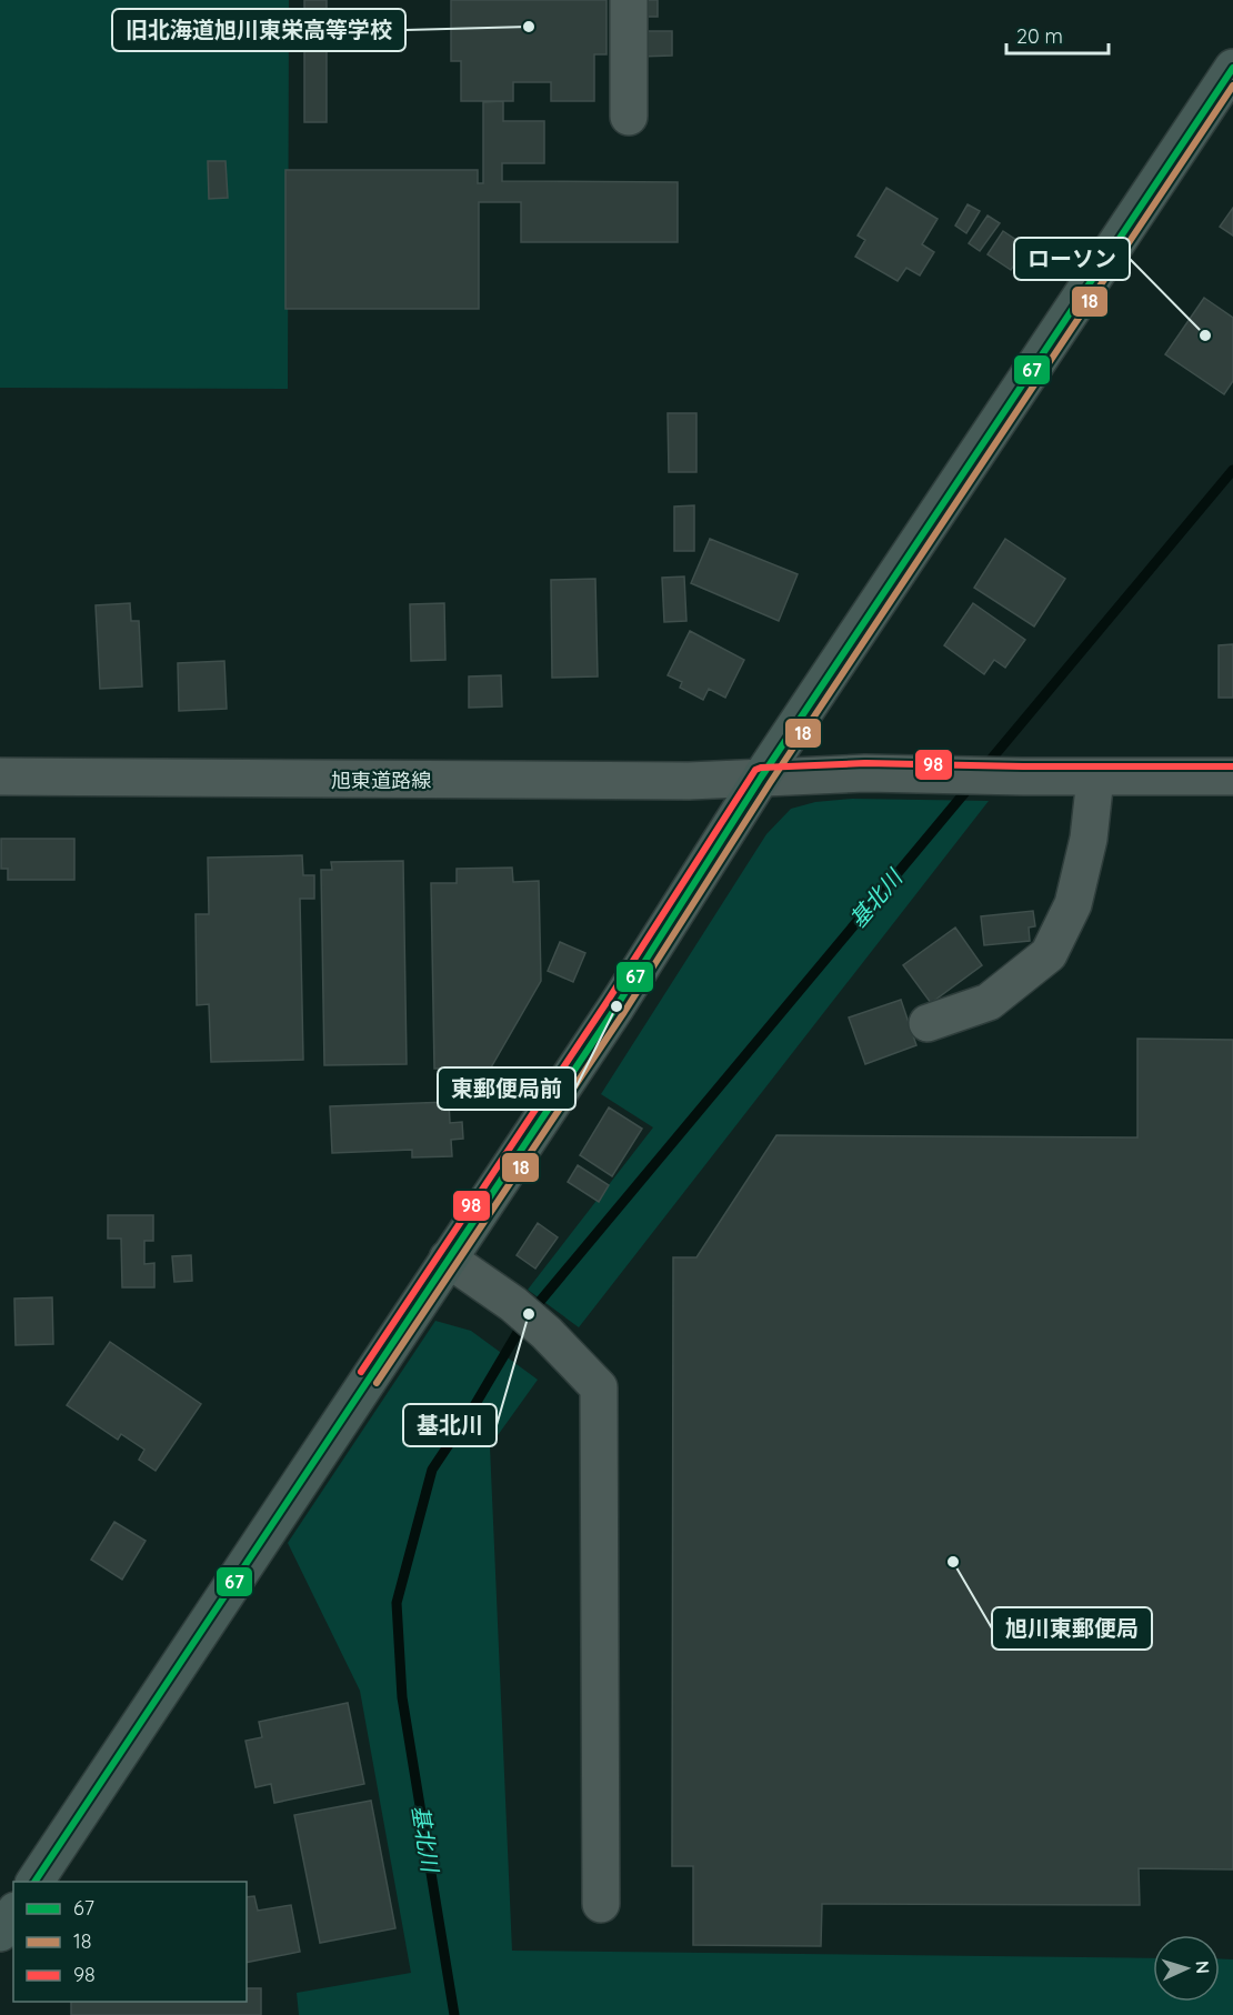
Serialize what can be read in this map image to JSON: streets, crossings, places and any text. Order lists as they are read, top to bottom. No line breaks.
{"streets":{"street":["旭東道路線"]},"water":["基北川"],"places":["旧北海道旭川東栄高等学校","ローソン","東郵便局前","基北川","旭川東郵便局"],"lines":["transit line 67","transit line 18","transit line 98"],"legend":["67","18","98"],"scale_bar":"20 m","north":"right"}
